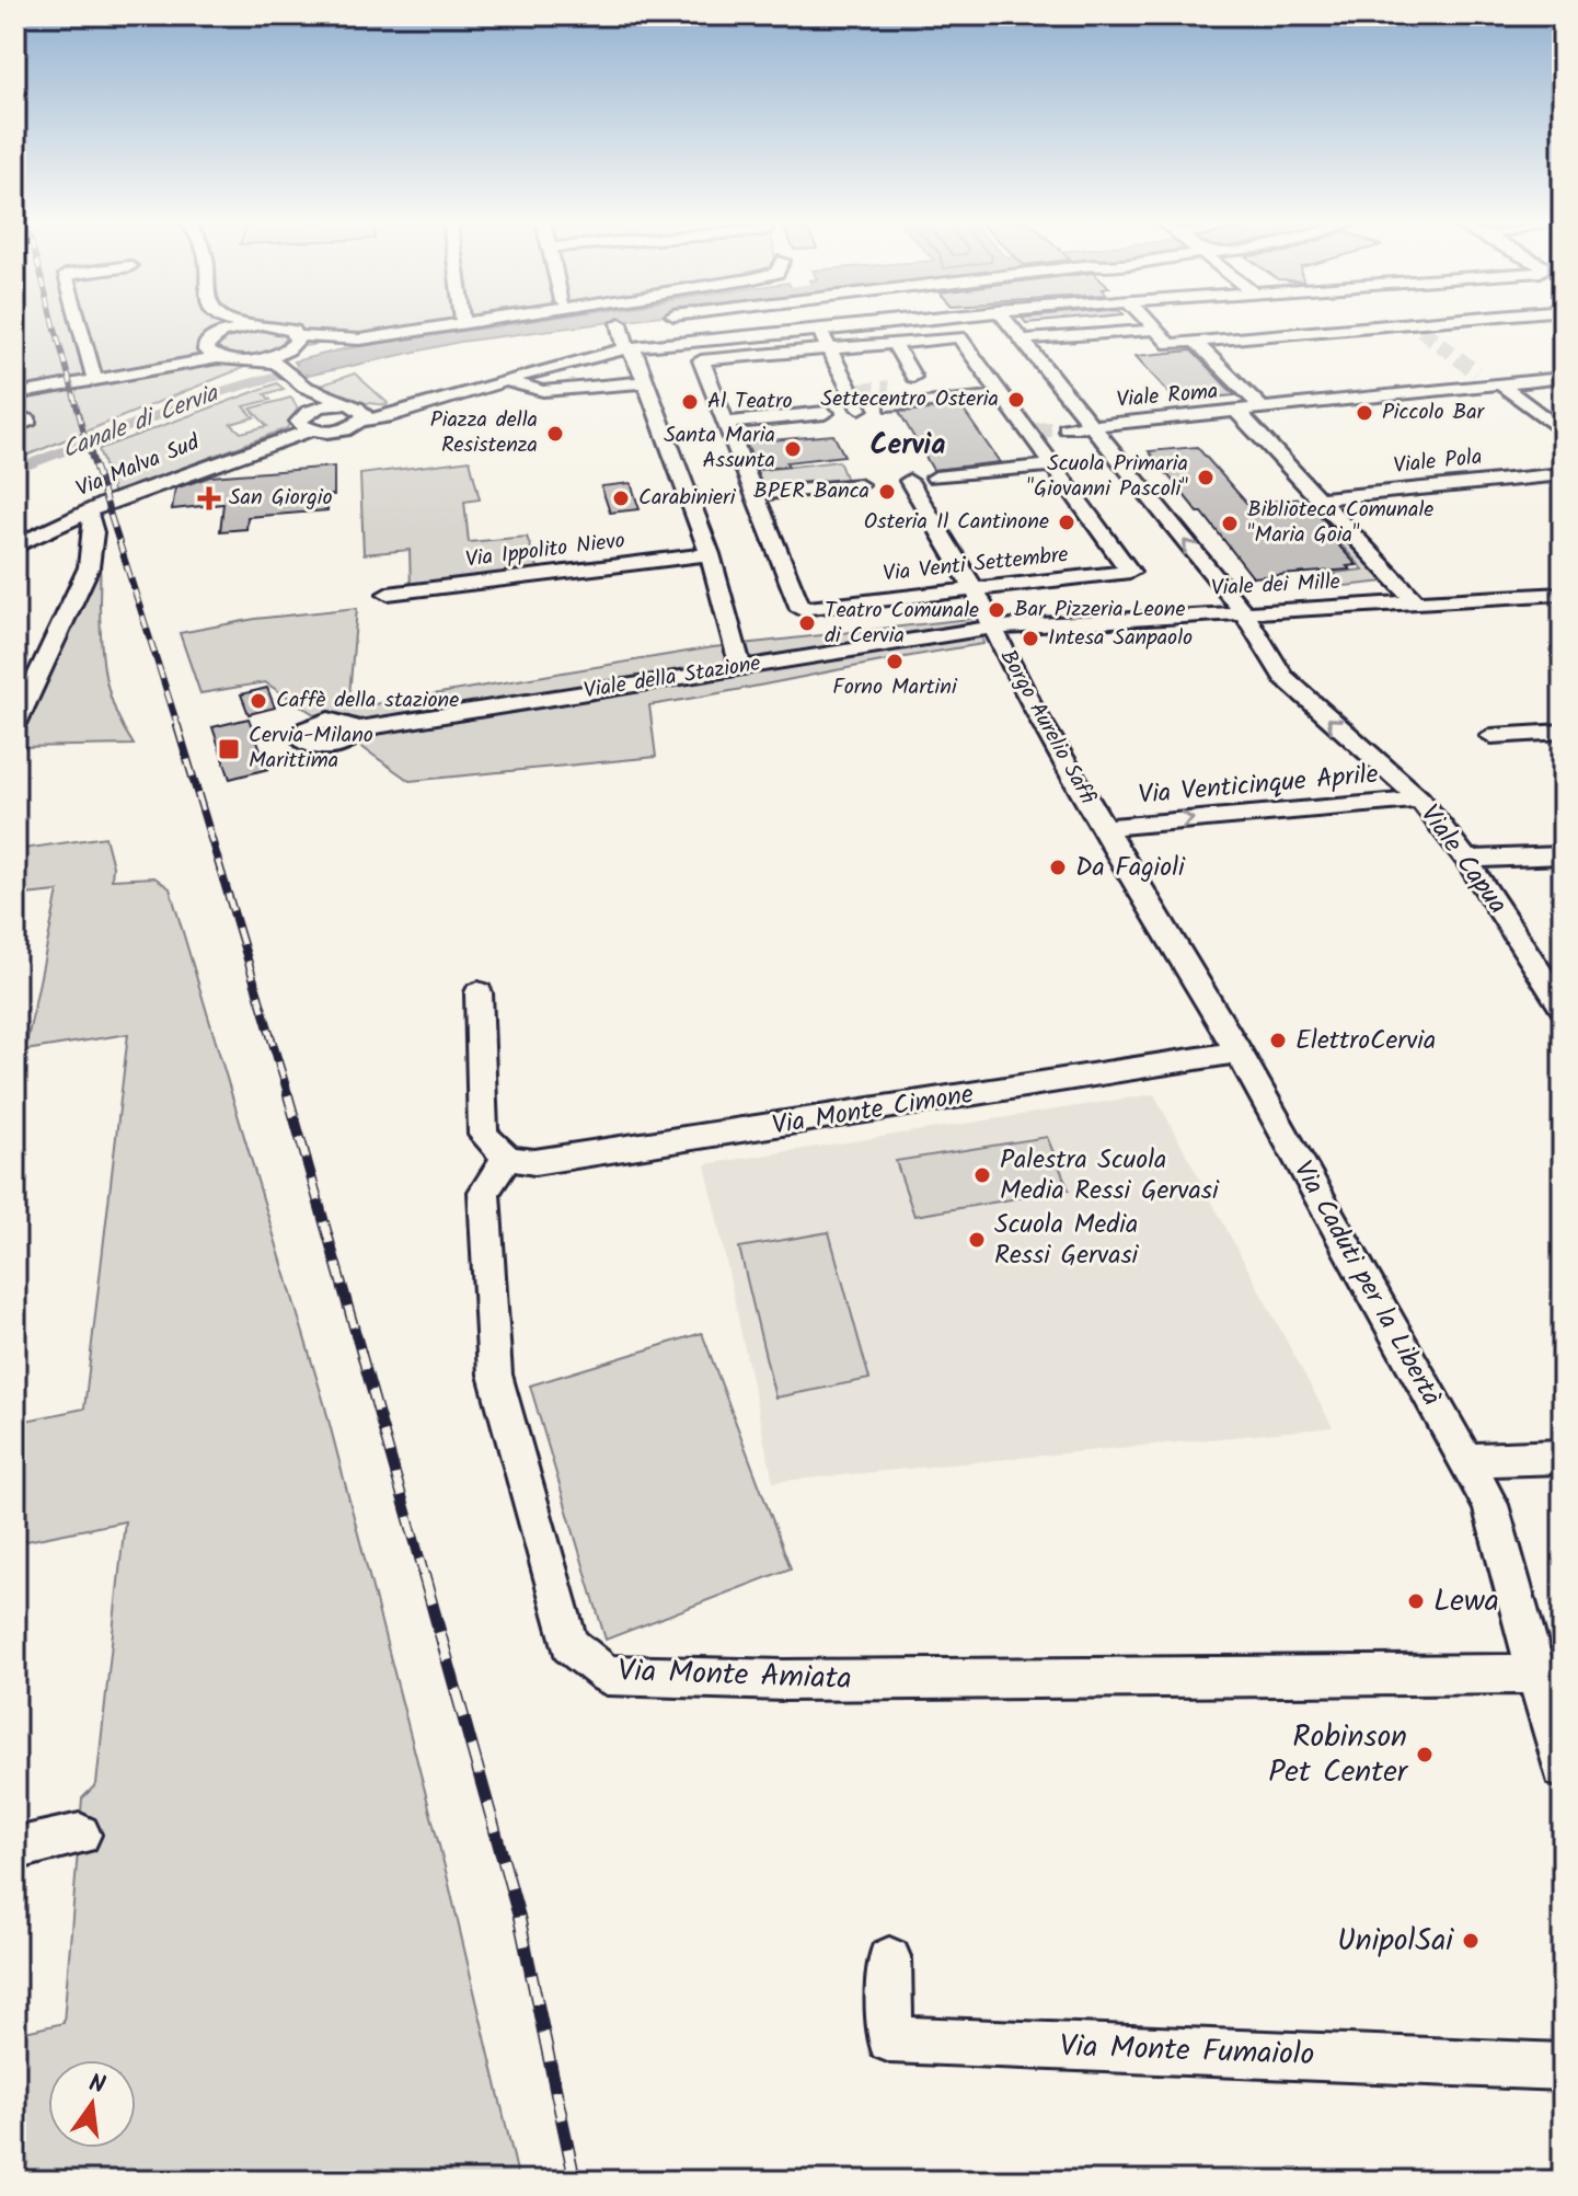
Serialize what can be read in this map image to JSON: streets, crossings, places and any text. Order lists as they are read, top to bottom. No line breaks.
{"streets":{"street":["Viale Roma","Viale Pola","Via Malva Sud","Via Ippolito Nievo","Via Venti Settembre","Viale dei Mille","Viale della Stazione","Borgo Aurelio Saffi","Via Venticinque Aprile","Viale Capua","Via Monte Cimone","Via Caduti per la Libertà","Via Monte Amiata","Via Monte Fumaiolo"]},"crossings":[["Viale Roma","Viale Capua"],["Via Venti Settembre","Borgo Aurelio Saffi"],["Viale dei Mille","Viale della Stazione"],["Viale dei Mille","Borgo Aurelio Saffi"],["Viale dei Mille","Viale Capua"],["Viale della Stazione","Borgo Aurelio Saffi"],["Borgo Aurelio Saffi","Via Venticinque Aprile"],["Borgo Aurelio Saffi","Via Caduti per la Libertà"],["Via Venticinque Aprile","Viale Capua"],["Via Venticinque Aprile","Via Caduti per la Libertà"],["Via Monte Cimone","Via Caduti per la Libertà"],["Via Monte Cimone","Via Monte Amiata"],["Via Caduti per la Libertà","Via Monte Amiata"]],"one_way":["Via Venticinque Aprile"],"districts":["Cervia"],"water":["Canale di Cervia"],"places":{"other":["Settecentro Osteria","Al Teatro","Piccolo Bar","Piazza della Resistenza","Santa Maria Assunta","Scuola Primaria \"Giovanni Pascoli\"","BPER Banca","Carabinieri","Osteria Il Cantinone","Biblioteca Comunale \"Maria Goia\"","Bar Pizzeria Leone","Teatro Comunale di Cervia","Intesa Sanpaolo","Forno Martini","Caffè della stazione","Da Fagioli","ElettroCervia","Palestra Scuola Media Ressi Gervasi","Scuola Media Ressi Gervasi","Lewa","Robinson Pet Center","UnipolSai"],"health":["San Giorgio"],"transit":["Cervia-Milano Marittima"]},"north":"top"}
